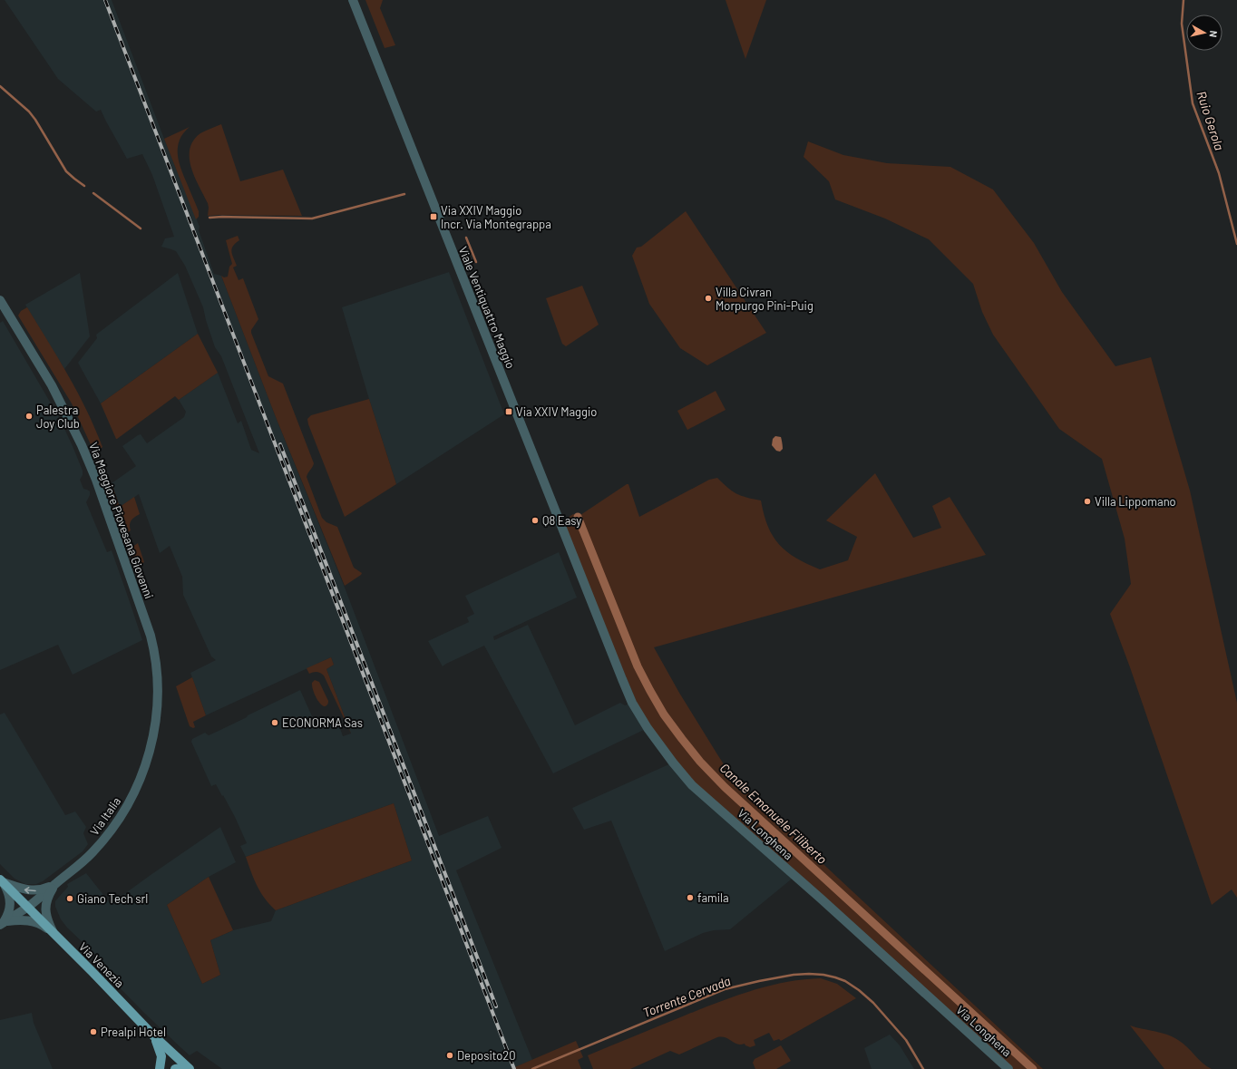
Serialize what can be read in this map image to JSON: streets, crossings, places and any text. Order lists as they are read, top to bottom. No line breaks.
{"streets":{"main road":["Via Venezia"],"street":["Viale Ventiquattro Maggio","Via Maggiore Piovesana Giovanni","Via Italia","Via Longhena"]},"crossings":[["Viale Ventiquattro Maggio","Via Longhena"],["Via Maggiore Piovesana Giovanni","Via Italia"],["Via Italia","Via Venezia"]],"water":["Ruio Gerola","Canale Emanuele Filiberto","Torrente Cervada"],"places":{"transit":["Via XXIV Maggio Incr. Via Montegrappa","Via XXIV Maggio"],"other":["Villa Civran Morpurgo Pini-Puig","Palestra Joy Club","Villa Lippomano","Q8 Easy","ECONORMA Sas","famila","Giano Tech srl","Prealpi Hotel","Deposito20"]},"north":"right"}
